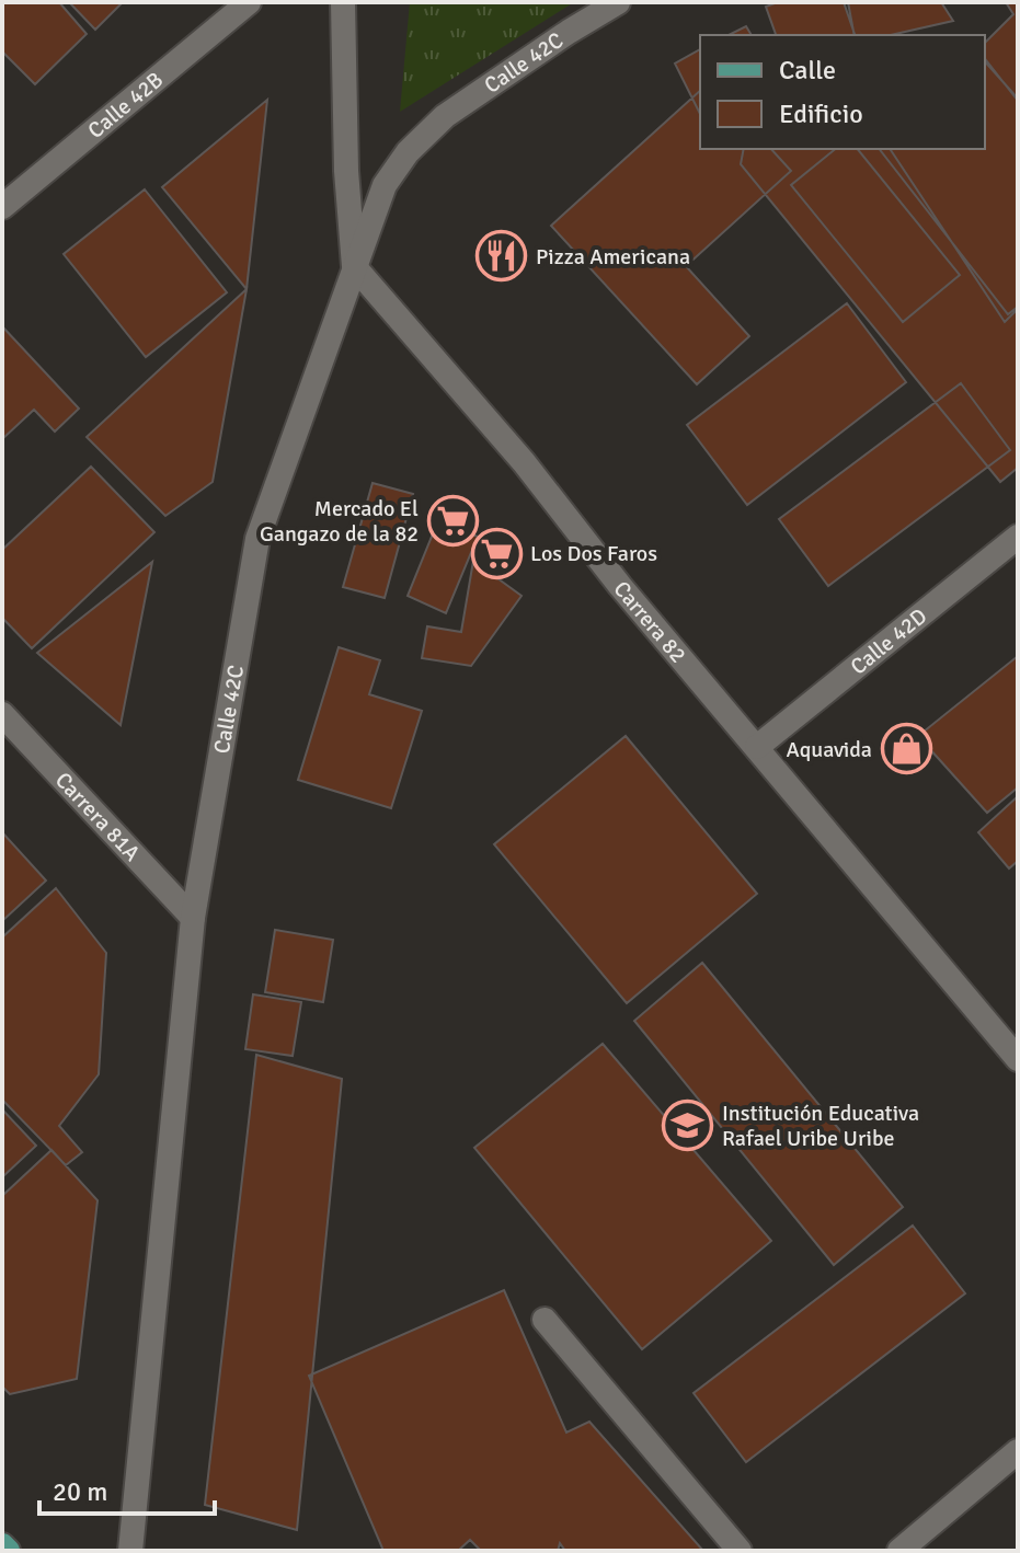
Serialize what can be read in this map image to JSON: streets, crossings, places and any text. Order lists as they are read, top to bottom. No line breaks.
{"streets":{"street":["Calle 42C","Calle 42B","Carrera 82","Calle 42D","Carrera 81A"]},"crossings":[["Calle 42C","Carrera 82"],["Calle 42C","Carrera 81A"],["Carrera 82","Calle 42D"]],"places":{"restaurant":["Pizza Americana"],"supermarket":["Mercado El Gangazo de la 82","Los Dos Faros"],"shop":["Aquavida"],"school or university":["Institución Educativa Rafael Uribe Uribe"]},"legend":["Calle","Edificio"],"scale_bar":"20 m"}
